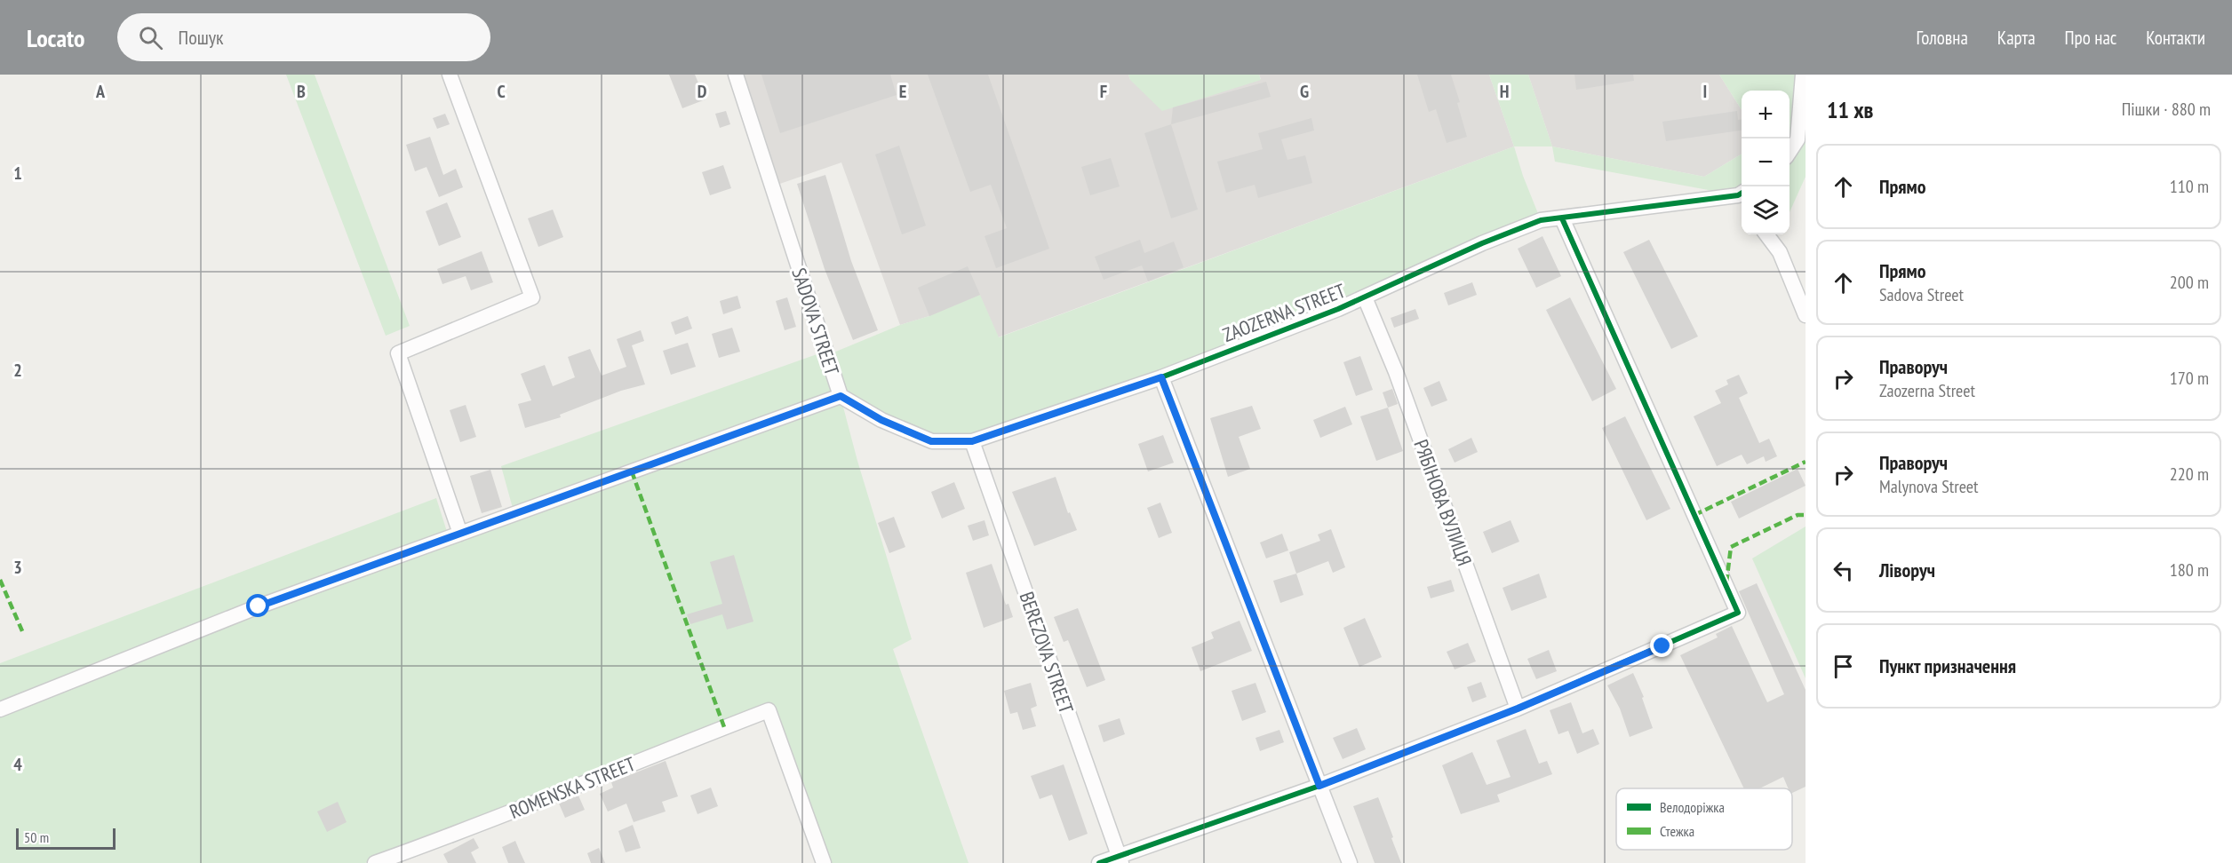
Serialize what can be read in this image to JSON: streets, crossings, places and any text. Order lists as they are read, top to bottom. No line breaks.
{"streets":{"street":["ZAOZERNA STREET","SADOVA STREET","РЯБІНОВА ВУЛИЦЯ","BEREZOVA STREET","ROMENSKA STREET"]},"crossings":[["ZAOZERNA STREET","SADOVA STREET"],["ZAOZERNA STREET","РЯБІНОВА ВУЛИЦЯ"],["ZAOZERNA STREET","BEREZOVA STREET"]],"legend":["Велодоріжка","Стежка"],"scale_bar":"50 m","page":{"header":"Locato","search":"Пошук","nav":["Головна","Карта","Про нас","Контакти"],"heading":["11 хв","Пішки · 880 m"],"map_buttons":["+","−"],"list":[["Прямо","110 m"],["Прямо","Sadova Street","200 m"],["Праворуч","Zaozerna Street","170 m"],["Праворуч","Malynova Street","220 m"],["Ліворуч","180 m"],"Пункт призначення"],"scale":"50 m"},"grid":{"columns":["A","B","C","D","E","F","G","H","I"],"rows":["1","2","3","4"]}}
